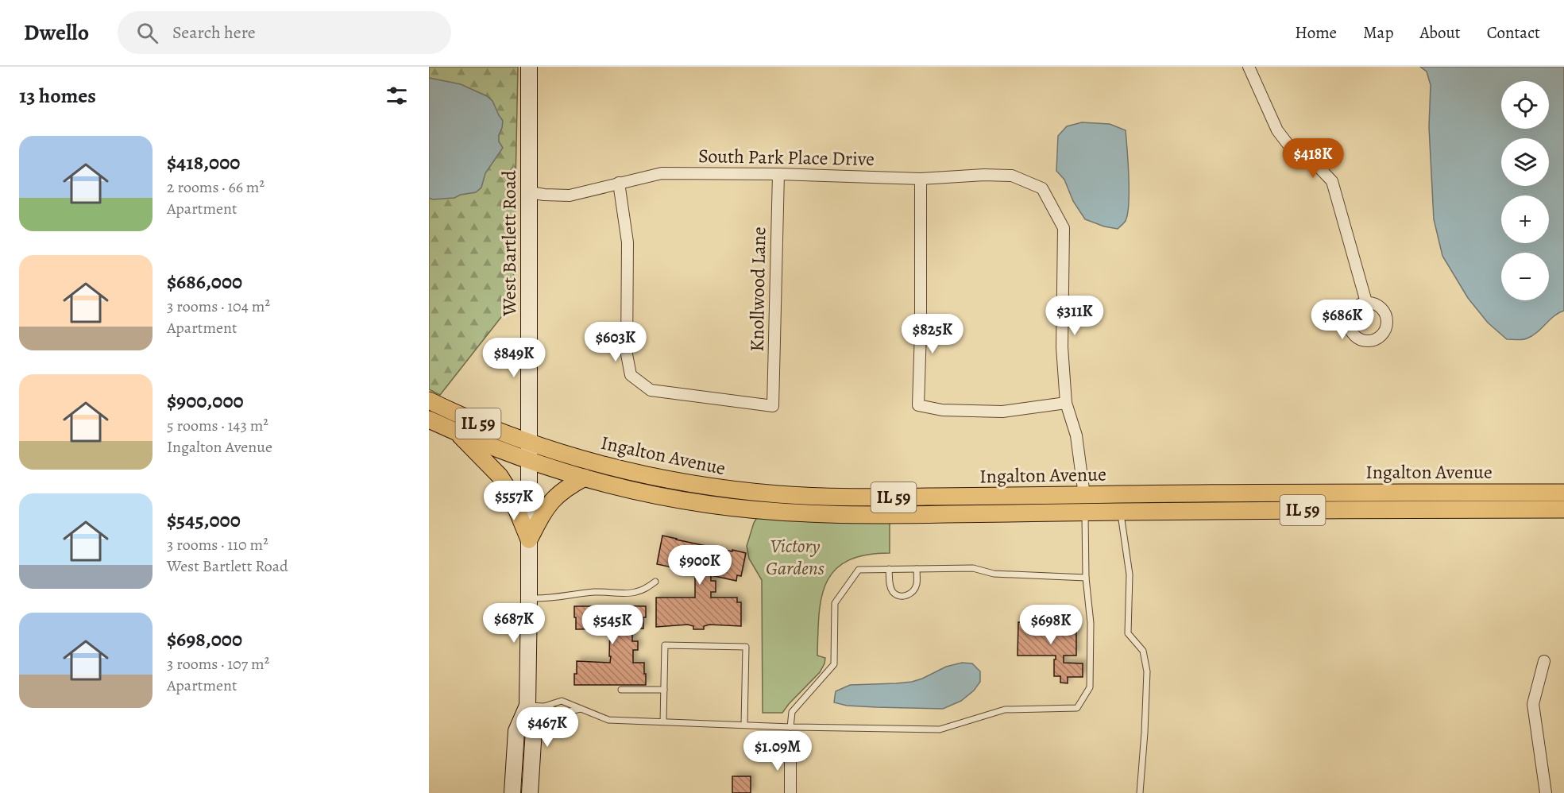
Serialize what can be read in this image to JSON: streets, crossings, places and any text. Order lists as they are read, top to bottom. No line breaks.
{"streets":{"main road":["IL 59","Ingalton Avenue"],"street":["South Park Place Drive","West Bartlett Road","Knollwood Lane"]},"crossings":[["South Park Place Drive","West Bartlett Road"],["South Park Place Drive","Knollwood Lane"],["West Bartlett Road","IL 59"],["West Bartlett Road","Ingalton Avenue"],["IL 59","Ingalton Avenue"]],"parks":["Victory Gardens"],"page":{"header":"Dwello","search":"Search here","nav":["Home","Map","About","Contact"],"heading":"13 homes","map_buttons":["+","−"],"list":[{"name":"$418,000","note":"2 rooms · 66 m² · Apartment"},{"name":"$686,000","note":"3 rooms · 104 m² · Apartment"},{"name":"$900,000","note":"5 rooms · 143 m² · Ingalton Avenue"},{"name":"$545,000","note":"3 rooms · 110 m² · West Bartlett Road"},{"name":"$698,000","note":"3 rooms · 107 m² · Apartment"}],"price":["$418K","$311K","$686K","$825K","$603K","$849K","$557K","$900K","$687K","$545K","$698K","$467K","$1.09M"]}}
